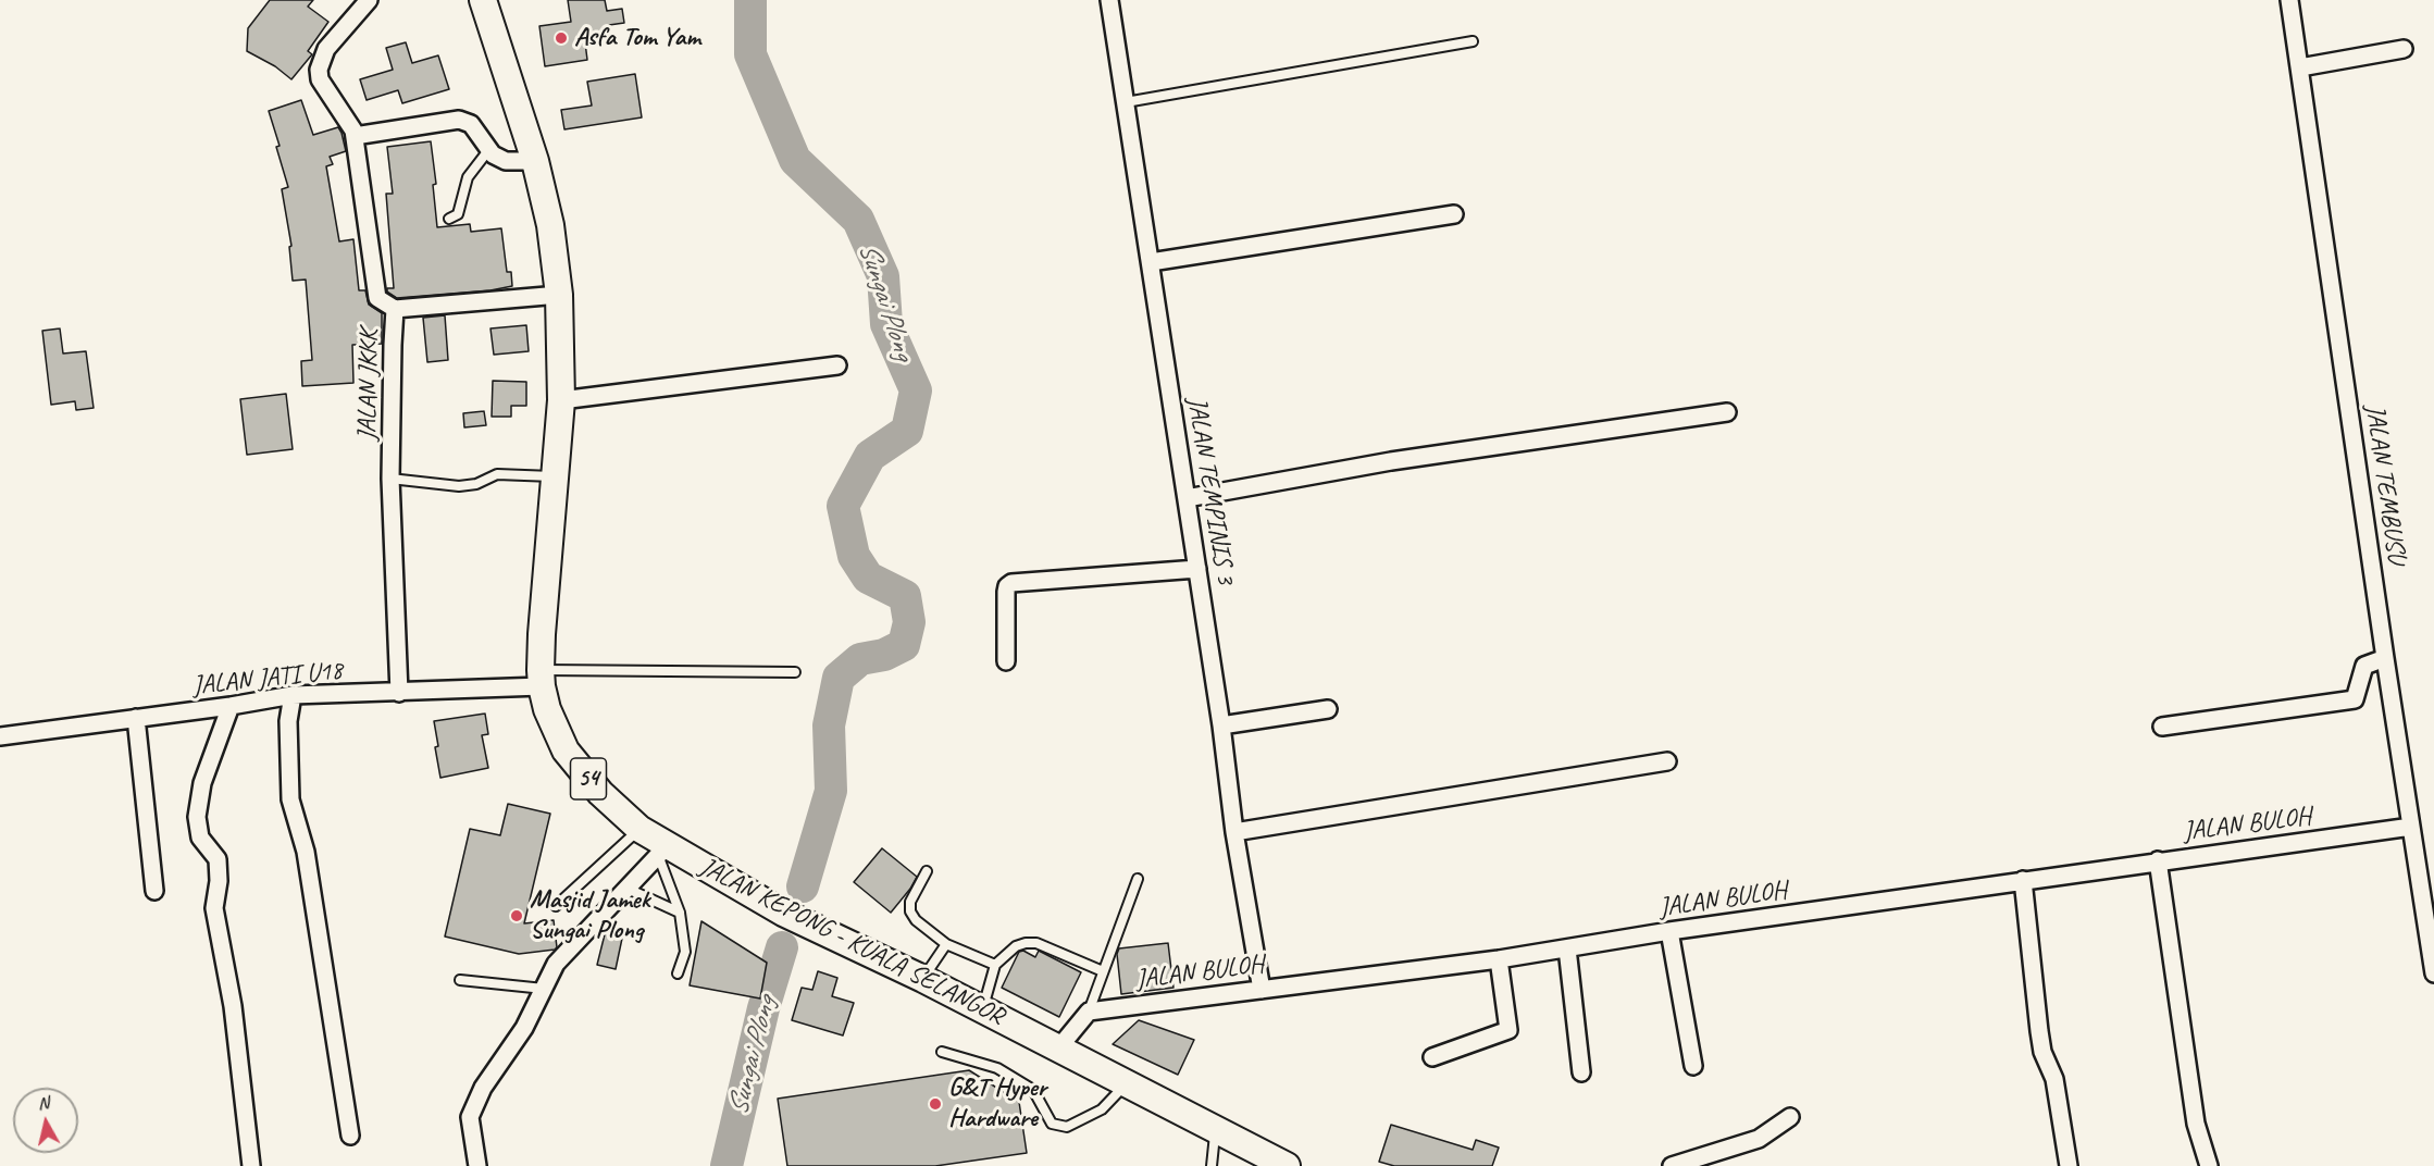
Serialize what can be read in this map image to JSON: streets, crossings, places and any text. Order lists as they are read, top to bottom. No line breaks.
{"streets":{"highway":["54","JALAN KEPONG - KUALA SELANGOR"],"street":["JALAN JKKK","JALAN TEMBUSU","JALAN TEMPINIS 3","JALAN JATI U18","JALAN BULOH"]},"crossings":[["JALAN JKKK","JALAN JATI U18"],["JALAN TEMBUSU","JALAN BULOH"],["JALAN TEMPINIS 3","JALAN BULOH"],["JALAN JATI U18","JALAN KEPONG - KUALA SELANGOR"],["JALAN BULOH","JALAN KEPONG - KUALA SELANGOR"]],"water":["Sungai Plong"],"places":["Asfa Tom Yam","Masjid Jamek Sungai Plong","G&T Hyper Hardware"],"north":"top"}
